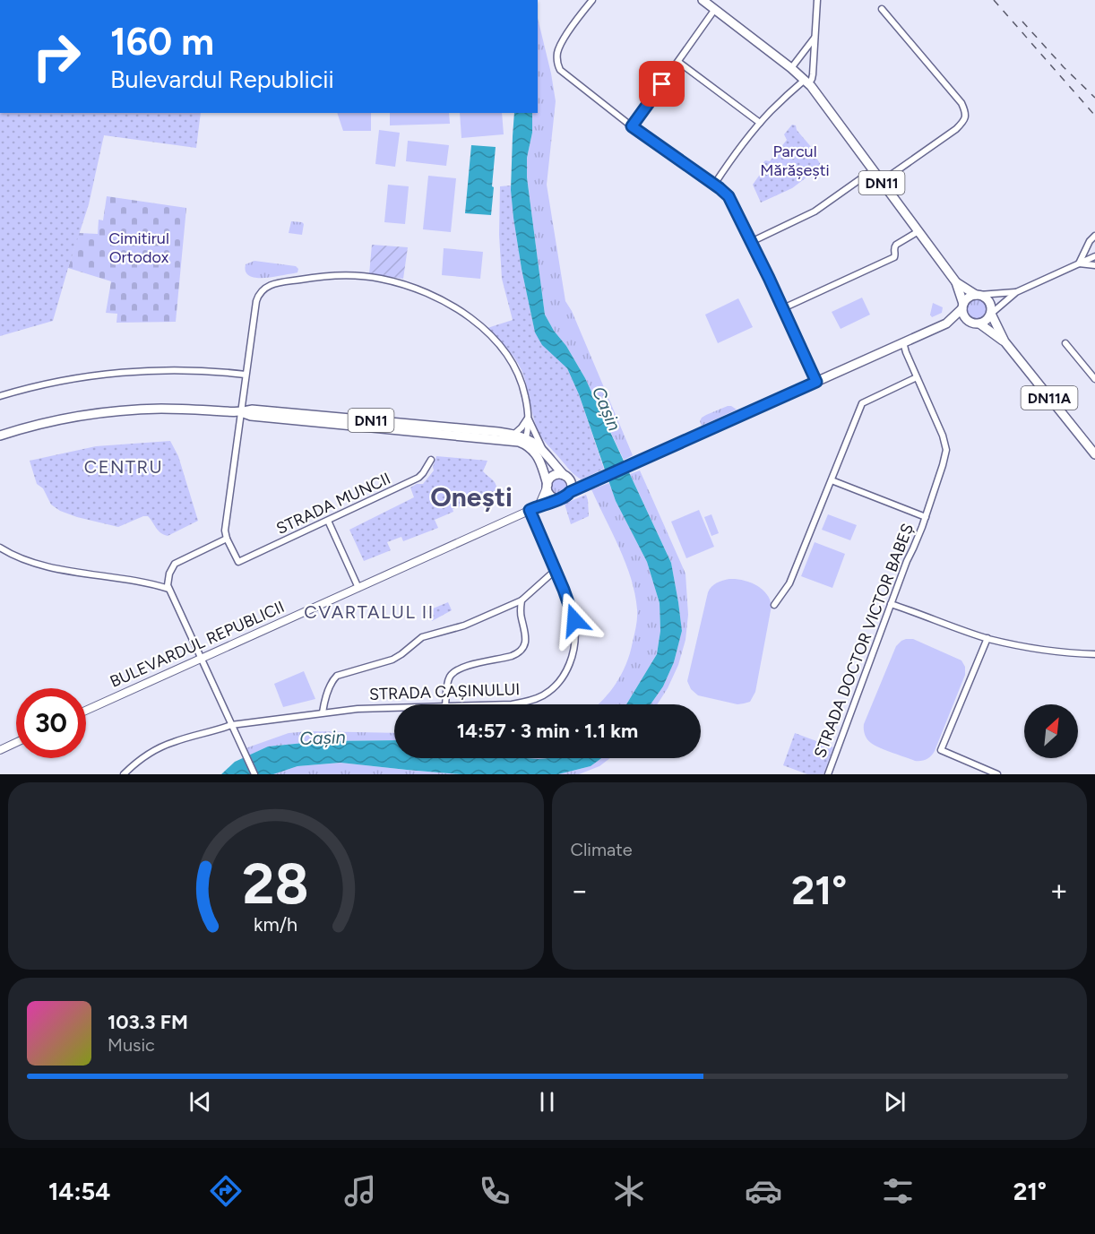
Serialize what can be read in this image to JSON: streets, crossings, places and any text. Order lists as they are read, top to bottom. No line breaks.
{"streets":{"main road":["DN11","DN11A"],"street":["STRADA MUNCII","STRADA DOCTOR VICTOR BABEȘ","BULEVARDUL REPUBLICII","STRADA CAȘINULUI"]},"crossings":[["DN11","DN11A"],["DN11","BULEVARDUL REPUBLICII"],["BULEVARDUL REPUBLICII","STRADA CAȘINULUI"]],"districts":["CENTRU","Onești","CVARTALUL II"],"water":["Cașin"],"parks":["Parcul Mărășești","Cimitirul Ortodox"],"north":"top right","page":{"turn":["160 m","Bulevardul Republicii"],"limit":"30","trip":"14:57 · 3 min · 1.1 km","tile":"Climate","heat":["−","21°","+"],"song":["103.3 FM","Music"],"tabs":["14:54","21°"],"gauge":["28","km/h"]}}
